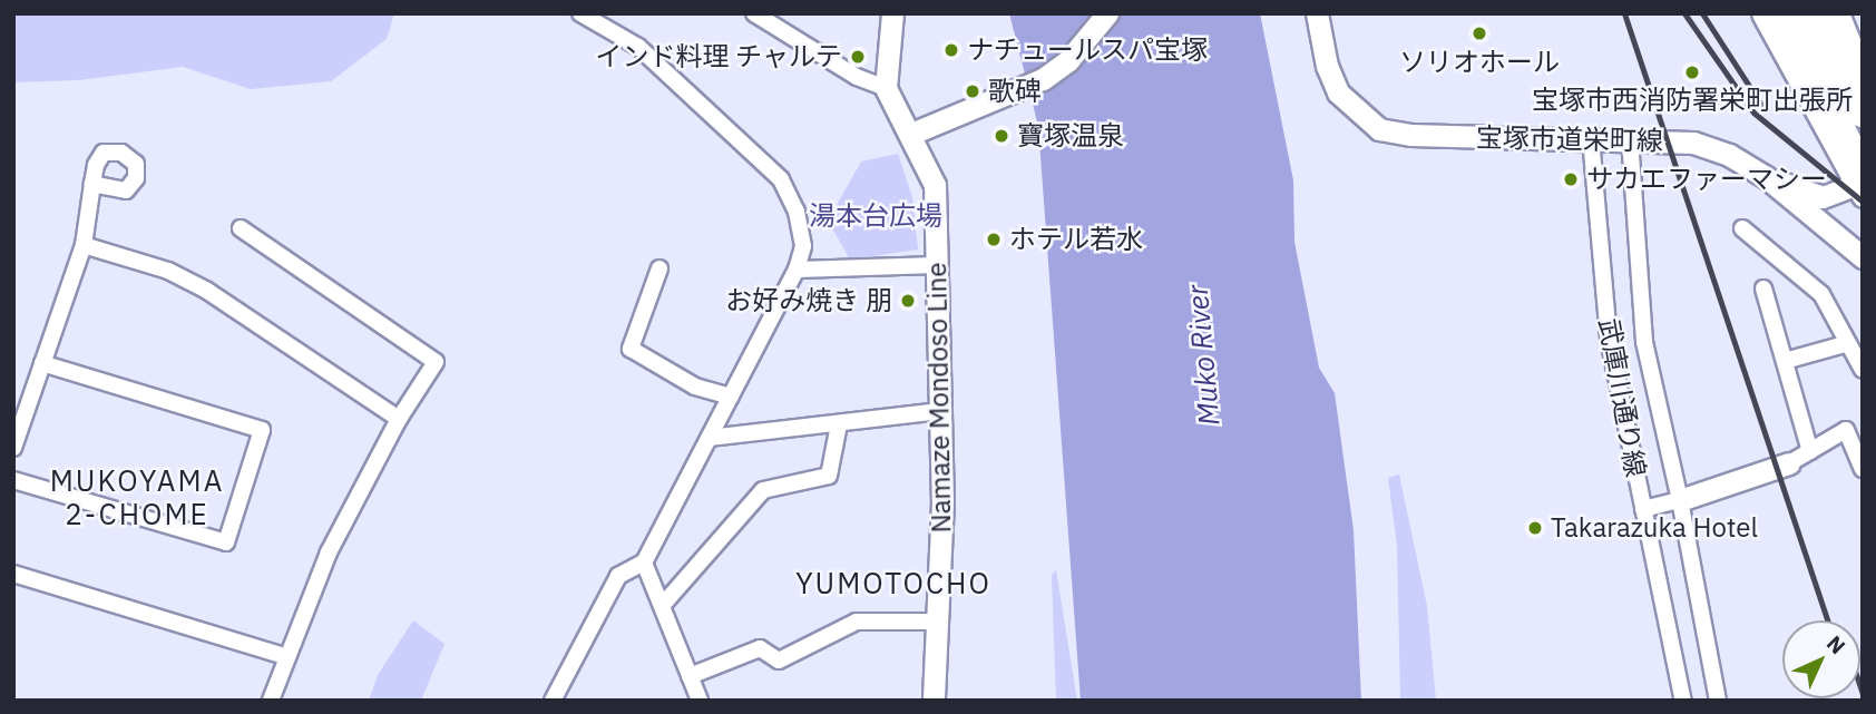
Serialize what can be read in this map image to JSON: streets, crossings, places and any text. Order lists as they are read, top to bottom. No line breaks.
{"streets":{"street":["宝塚市道栄町線","Namaze Mondoso Line","武庫川通り線"]},"crossings":[["宝塚市道栄町線","武庫川通り線"]],"districts":["MUKOYAMA 2-CHOME","YUMOTOCHO"],"water":["Muko River"],"parks":["湯本台広場"],"places":["ソリオホール","ナチュールスパ宝塚","インド料理 チャルテ","宝塚市西消防署栄町出張所","歌碑","寶塚温泉","サカエファーマシー","ホテル若水","お好み焼き 朋","Takarazuka Hotel"],"north":"top right"}
